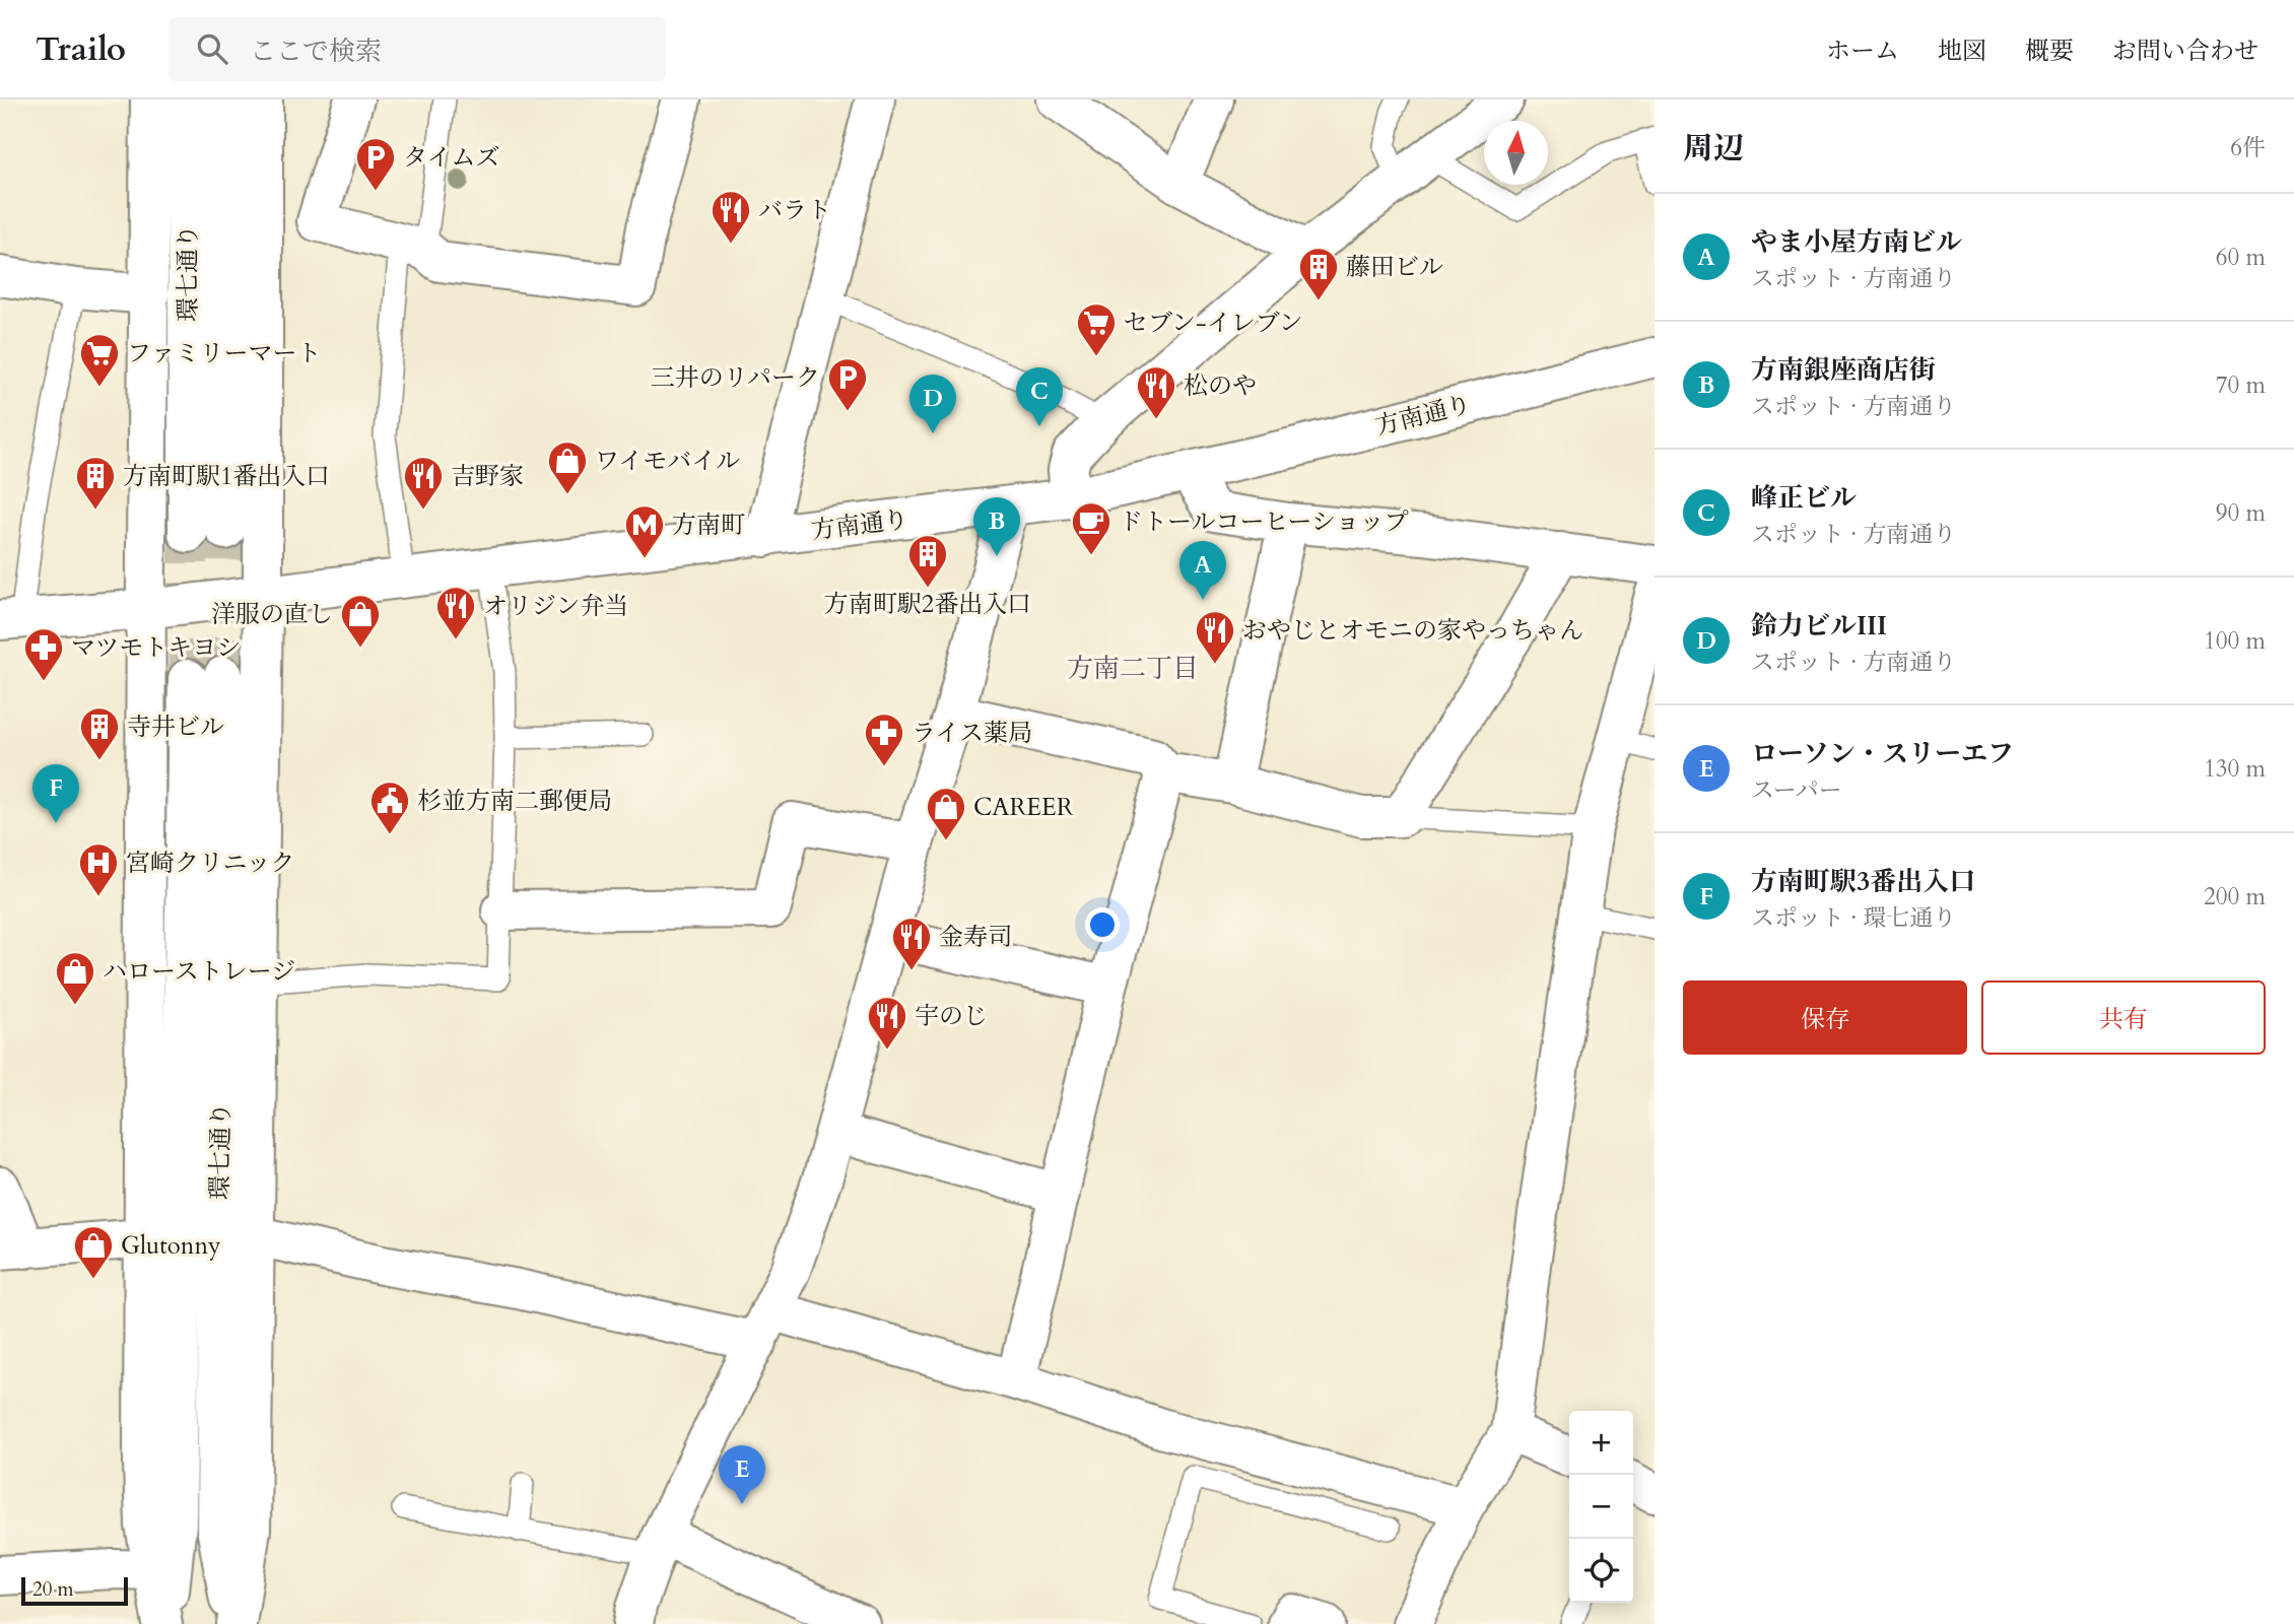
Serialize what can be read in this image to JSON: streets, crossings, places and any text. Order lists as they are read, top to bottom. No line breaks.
{"streets":{"street":["環七通り","方南通り"]},"districts":["方南二丁目"],"places":{"parking":["タイムズ","三井のリパーク"],"restaurant":["バラト","松のや","吉野家","オリジン弁当","おやじとオモニの家やっちゃん","金寿司","宇のじ"],"building":["藤田ビル","方南町駅1番出入口","方南町駅2番出入口","寺井ビル"],"supermarket":["セブン-イレブン","ファミリーマート"],"shop":["ワイモバイル","洋服の直し","CAREER","ハローストレージ","Glutonny"],"cafe":["ドトールコーヒーショップ"],"metro station":["方南町"],"pharmacy":["マツモトキヨシ","ライス薬局"],"public building":["杉並方南二郵便局"],"hospital":["宮崎クリニック"]},"scale_bar":"20 m","north":"top","page":{"header":"Trailo","search":"ここで検索","nav":["ホーム","地図","概要","お問い合わせ"],"heading":["周辺","6件"],"list":[{"mark":"A","name":"やま小屋方南ビル","note":"スポット · 方南通り","value":"60 m"},{"mark":"B","name":"方南銀座商店街","note":"スポット · 方南通り","value":"70 m"},{"mark":"C","name":"峰正ビル","note":"スポット · 方南通り","value":"90 m"},{"mark":"D","name":"鈴力ビルIII","note":"スポット · 方南通り","value":"100 m"},{"mark":"E","name":"ローソン・スリーエフ","note":"スーパー","value":"130 m"},{"mark":"F","name":"方南町駅3番出入口","note":"スポット · 環七通り","value":"200 m"}],"pins":["C","D","B","A","F","E"],"buttons":["保存","共有"],"map_buttons":["+","−"],"scale":"20 m"}}
